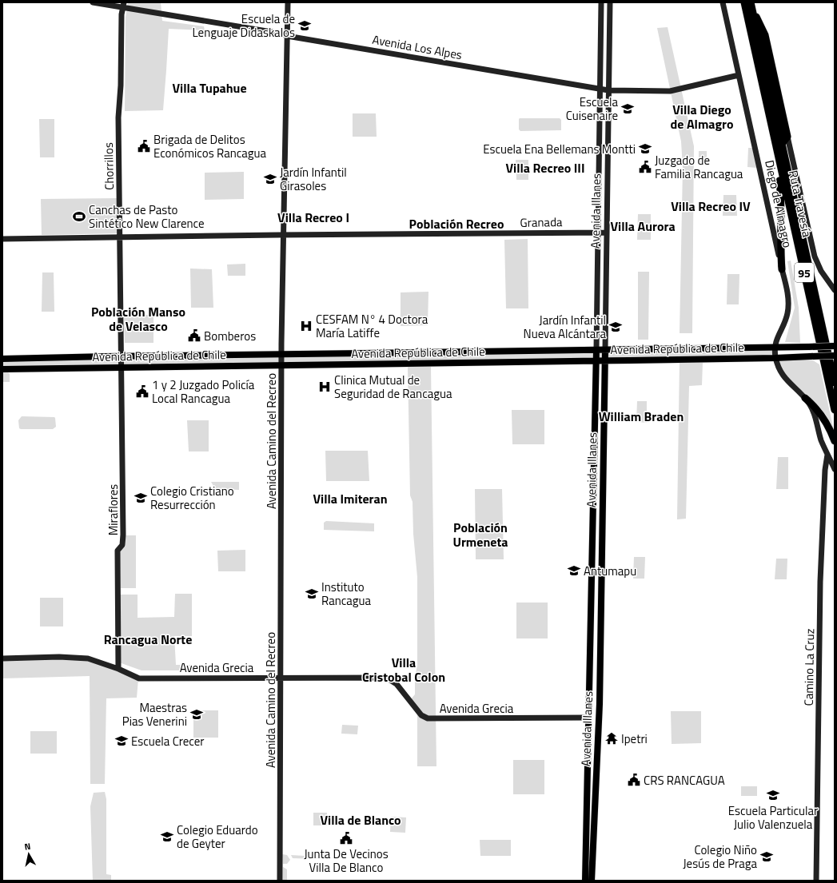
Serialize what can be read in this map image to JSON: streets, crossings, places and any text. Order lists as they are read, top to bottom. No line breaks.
{"streets":{"highway":["Ruta Travesía","95"],"main road":["Avenida Illanes","Avenida República de Chile"],"street":["Avenida Los Alpes","Chorrillos","Diego de Almagro","Granada","Avenida Camino del Recreo","Miraflores","Avenida Grecia","Camino La Cruz"]},"crossings":[["Avenida Los Alpes","Chorrillos"],["Avenida Los Alpes","Diego de Almagro"],["Avenida Los Alpes","Avenida Illanes"],["Avenida Los Alpes","Avenida Camino del Recreo"],["Chorrillos","Granada"],["Chorrillos","Avenida República de Chile"],["Chorrillos","Miraflores"],["Diego de Almagro","Avenida República de Chile"],["Diego de Almagro","Camino La Cruz"],["Avenida Illanes","Granada"],["Avenida Illanes","Avenida República de Chile"],["Avenida Illanes","Avenida Grecia"],["Granada","Avenida Camino del Recreo"],["Avenida República de Chile","Avenida Camino del Recreo"],["Avenida República de Chile","Miraflores"],["Avenida Camino del Recreo","Avenida Grecia"],["Miraflores","Avenida Grecia"]],"districts":["Villa Tupahue","Villa Diego de Almagro","Villa Recreo III","Villa Recreo IV","Villa Recreo I","Población Recreo","Villa Aurora","Población Manso de Velasco","William Braden","Villa Imiteran","Población Urmeneta","Rancagua Norte","Villa Cristobal Colon","Villa de Blanco"],"places":{"school or university":["Escuela de Lenguaje Didaskalos","Escuela Cuisenaire","Escuela Ena Bellemans Montti","Jardín Infantil Girasoles","Jardín Infantil Nueva Alcántara","Colegio Cristiano Resurrección","Antumapu","Instituto Rancagua","Maestras Pias Venerini","Escuela Crecer","Escuela Particular Julio Valenzuela","Colegio Eduardo de Geyter","Colegio Niño Jesús de Praga"],"public building":["Brigada de Delitos Económicos Rancagua","Juzgado de Familia Rancagua","Bomberos","1 y 2 Juzgado Policía Local Rancagua","CRS RANCAGUA","Junta De Vecinos Villa De Blanco"],"sports":["Canchas de Pasto Sintético New Clarence"],"hospital":["CESFAM N° 4 Doctora María Latiffe","Clinica Mutual de Seguridad de Rancagua"],"temple":["Ipetri"]},"north":"top"}
